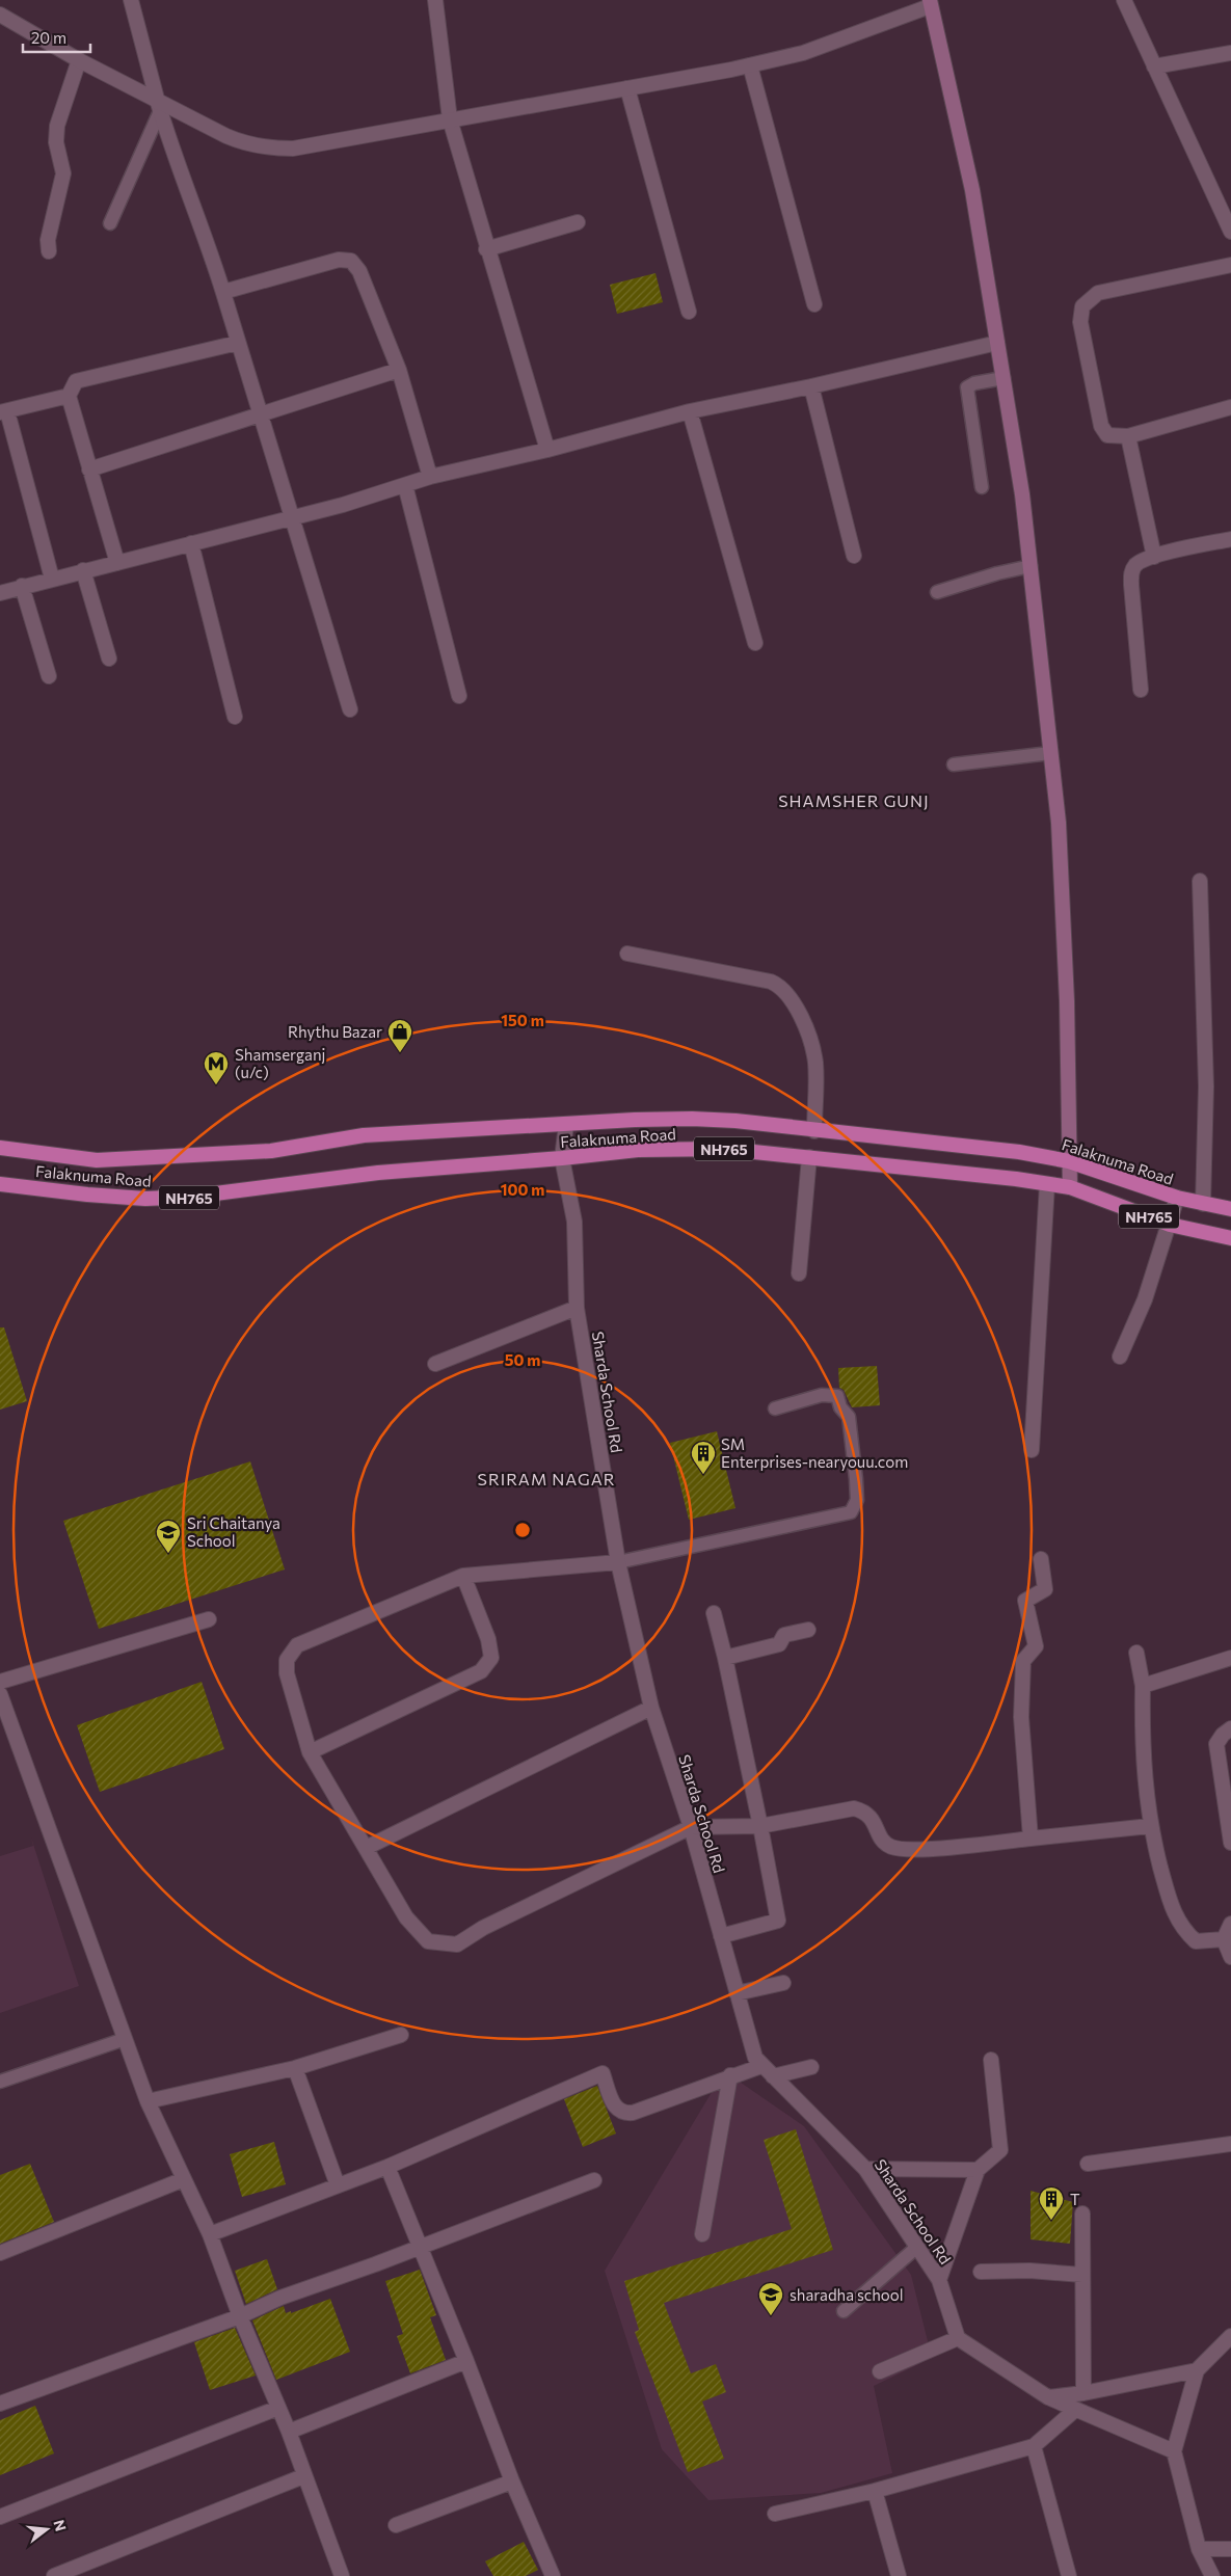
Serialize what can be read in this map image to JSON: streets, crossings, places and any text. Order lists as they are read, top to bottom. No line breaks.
{"streets":{"highway":["Falaknuma Road","NH765"],"street":["Sharda School Rd"]},"crossings":[["Falaknuma Road","Sharda School Rd"]],"districts":["SHAMSHER GUNJ","SRIRAM NAGAR"],"places":{"shop":["Rhythu Bazar"],"metro station":["Shamserganj (u/c)"],"building":["SM Enterprises-nearyouu.com","T"],"school or university":["Sri Chaitanya School","sharadha school"]},"scale_bar":"20 m","north":"right","rings":["150 m","100 m","50 m"]}
